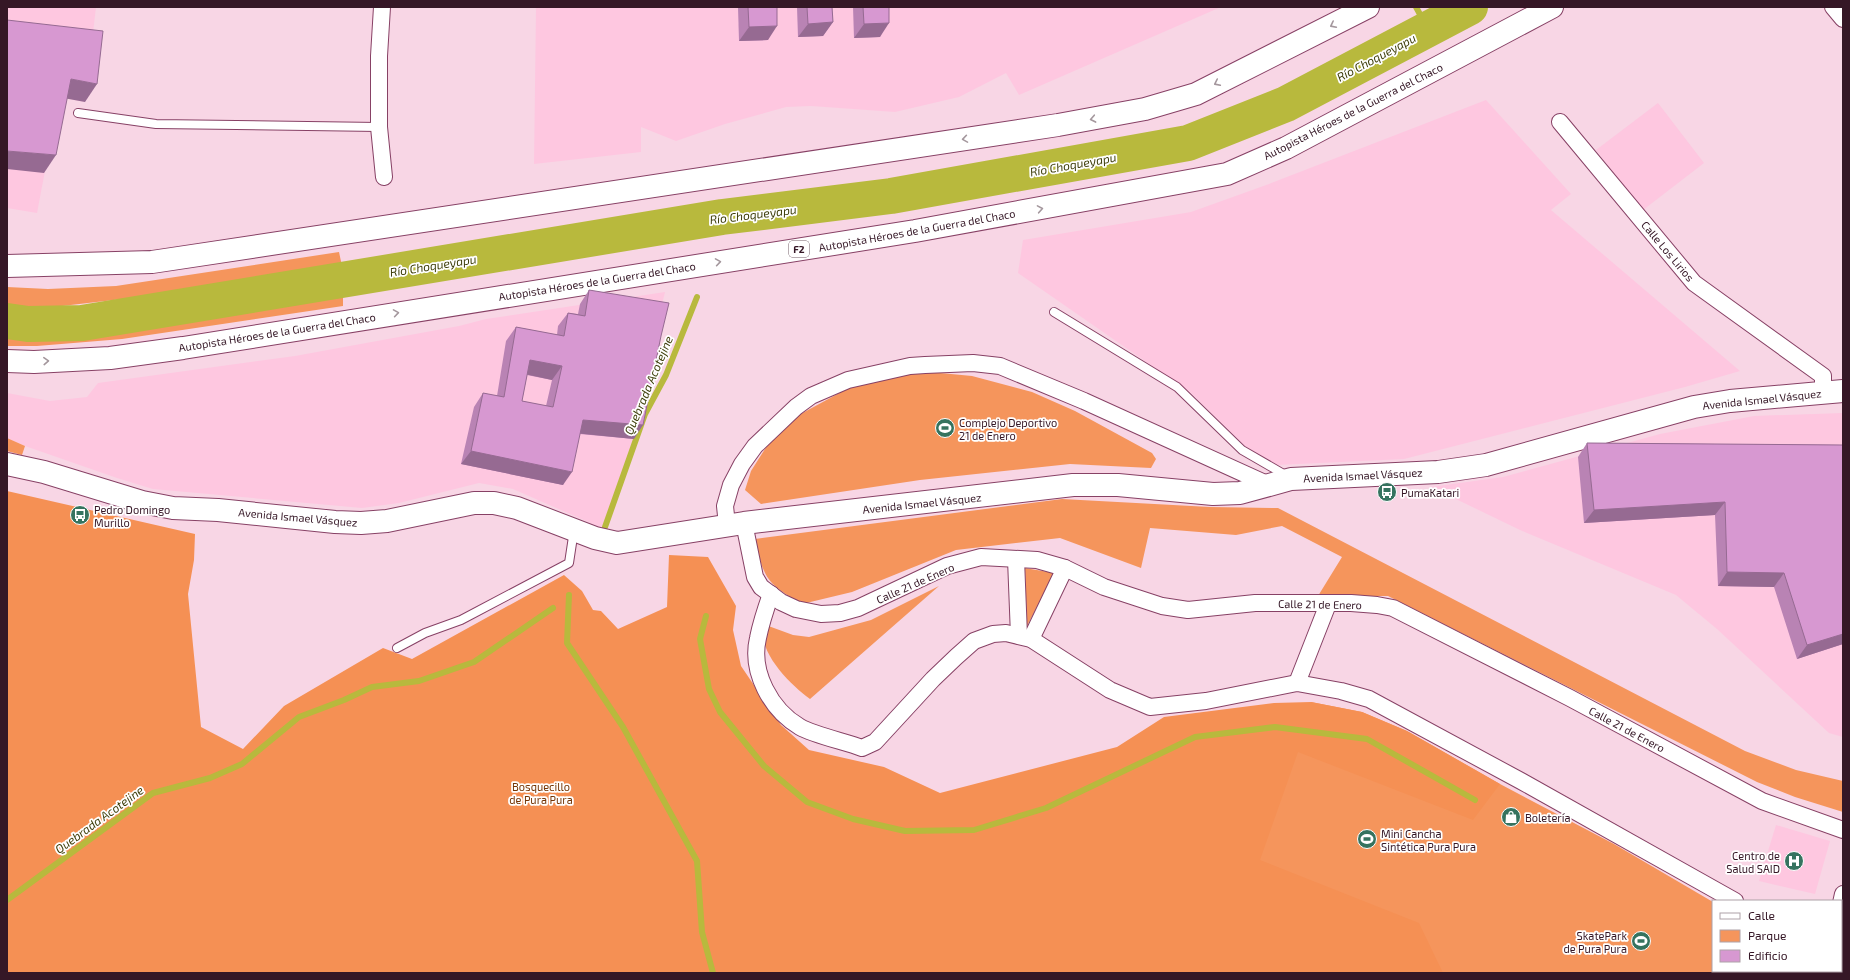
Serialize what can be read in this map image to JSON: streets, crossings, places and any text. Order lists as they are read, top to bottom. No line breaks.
{"streets":{"main road":["Autopista Héroes de la Guerra del Chaco","F2","Avenida Ismael Vásquez"],"street":["Calle Los Lirios","Calle 21 de Enero"]},"crossings":[["Calle Los Lirios","Avenida Ismael Vásquez"],["Avenida Ismael Vásquez","Calle 21 de Enero"]],"water":["Río Choqueyapu","Quebrada Acotejine"],"parks":["Bosquecillo de Pura Pura"],"places":{"sports":["Complejo Deportivo 21 de Enero","Mini Cancha Sintética Pura Pura","SkatePark de Pura Pura"],"bus stop":["PumaKatari","Pedro Domingo Murillo"],"shop":["Boletería"],"hospital":["Centro de Salud SAID"]},"legend":["Calle","Parque","Edificio"]}
